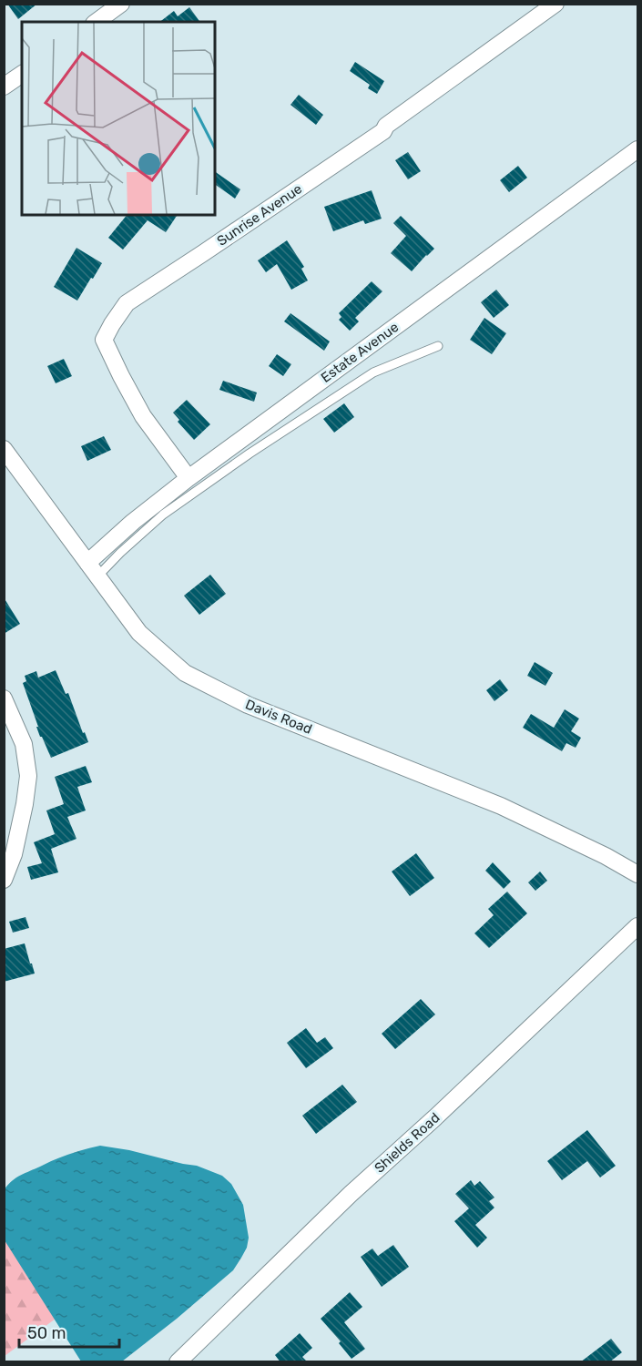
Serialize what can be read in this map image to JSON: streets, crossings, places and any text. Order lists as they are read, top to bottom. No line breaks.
{"streets":{"street":["Sunrise Avenue","Estate Avenue","Davis Road","Shields Road"]},"crossings":[["Sunrise Avenue","Estate Avenue"],["Estate Avenue","Davis Road"]],"scale_bar":"50 m"}
